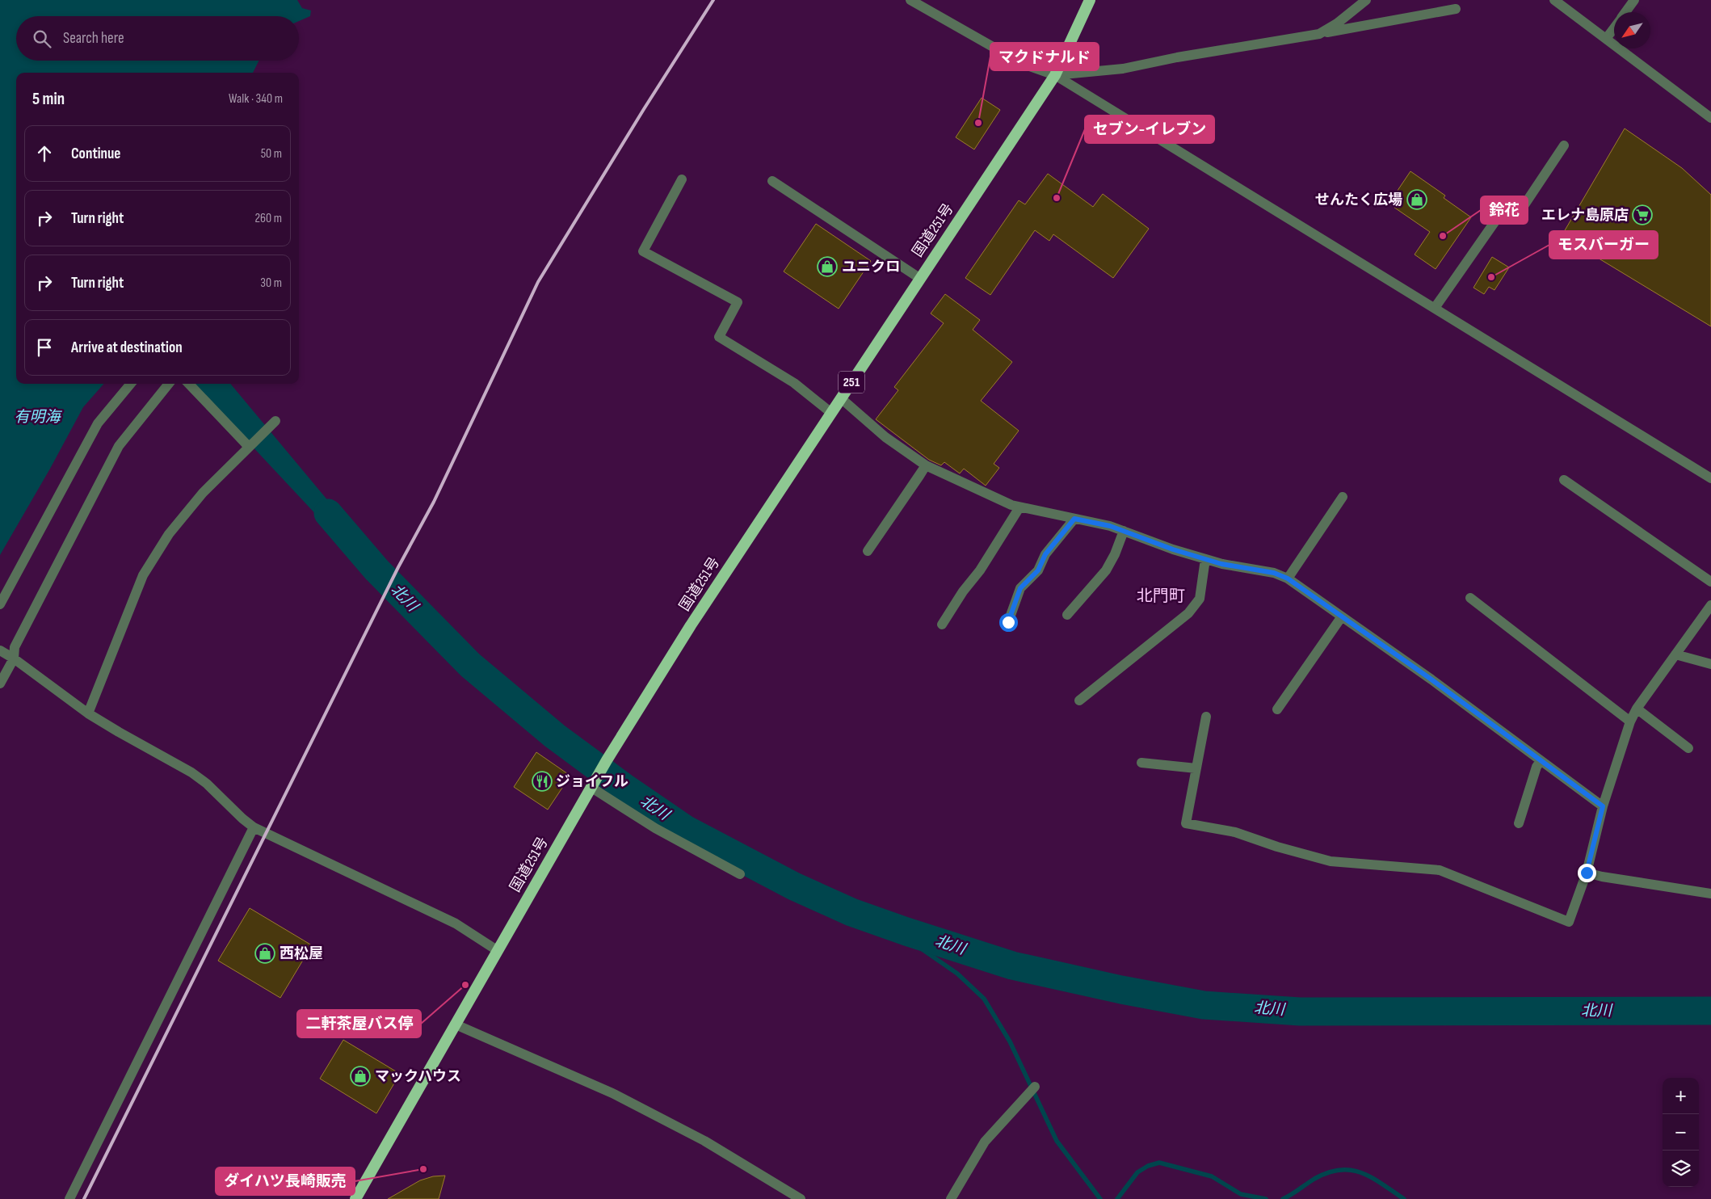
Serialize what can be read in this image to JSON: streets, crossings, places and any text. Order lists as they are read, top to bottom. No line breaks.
{"streets":{"highway":["国道251号","251"]},"districts":["北門町"],"water":["有明海","北川"],"places":{"other":["マクドナルド","セブン-イレブン","鈴花","モスバーガー","二軒茶屋バス停","ダイハツ長崎販売"],"shop":["せんたく広場","ユニクロ","西松屋","マックハウス"],"supermarket":["エレナ島原店"],"restaurant":["ジョイフル"]},"north":"bottom left","page":{"search":"Search here","heading":["5 min","Walk · 340 m"],"list":[["Continue","50 m"],["Turn right","260 m"],["Turn right","30 m"],"Arrive at destination"],"map_buttons":["+","−"]}}
